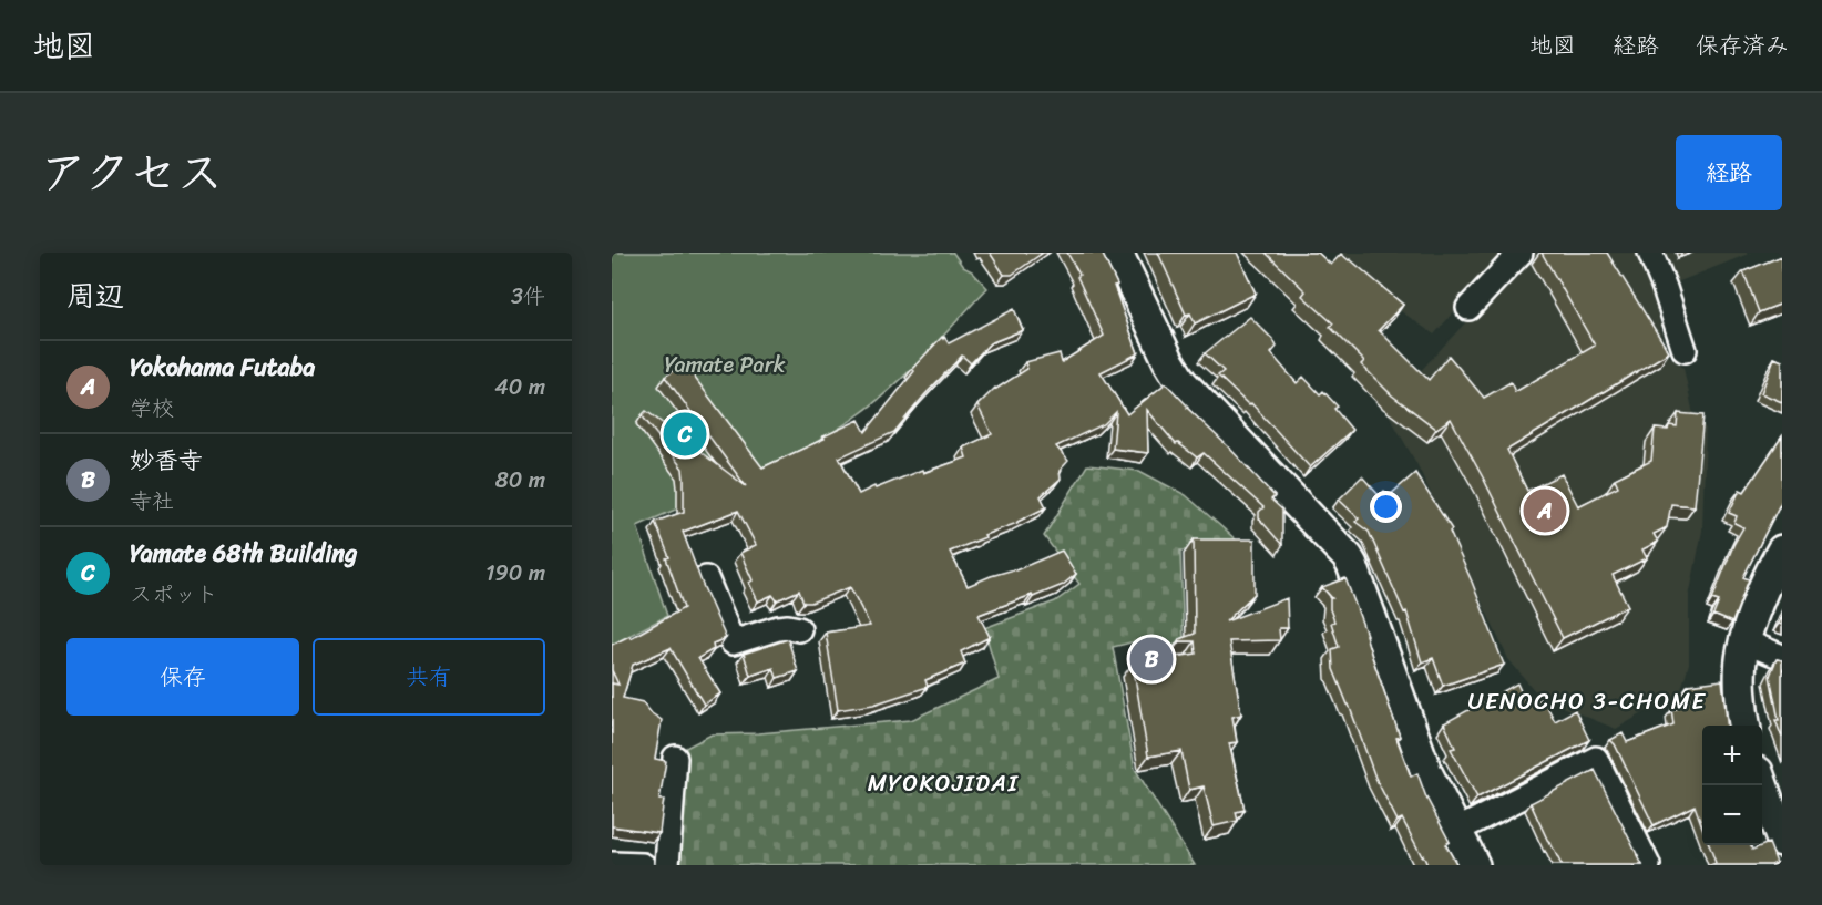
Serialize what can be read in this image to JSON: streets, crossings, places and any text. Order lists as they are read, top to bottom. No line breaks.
{"districts":["UENOCHO 3-CHOME","MYOKOJIDAI"],"parks":["Yamate Park"],"page":{"header":"地図","nav":["地図","経路","保存済み"],"title":"アクセス","buttons":["経路",["保存","共有"]],"heading":["周辺","3件"],"list":[{"mark":"A","name":"Yokohama Futaba","note":"学校","value":"40 m"},{"mark":"B","name":"妙香寺","note":"寺社","value":"80 m"},{"mark":"C","name":"Yamate 68th Building","note":"スポット","value":"190 m"}],"pins":["C","A","B"],"map_buttons":["+","−"]}}
